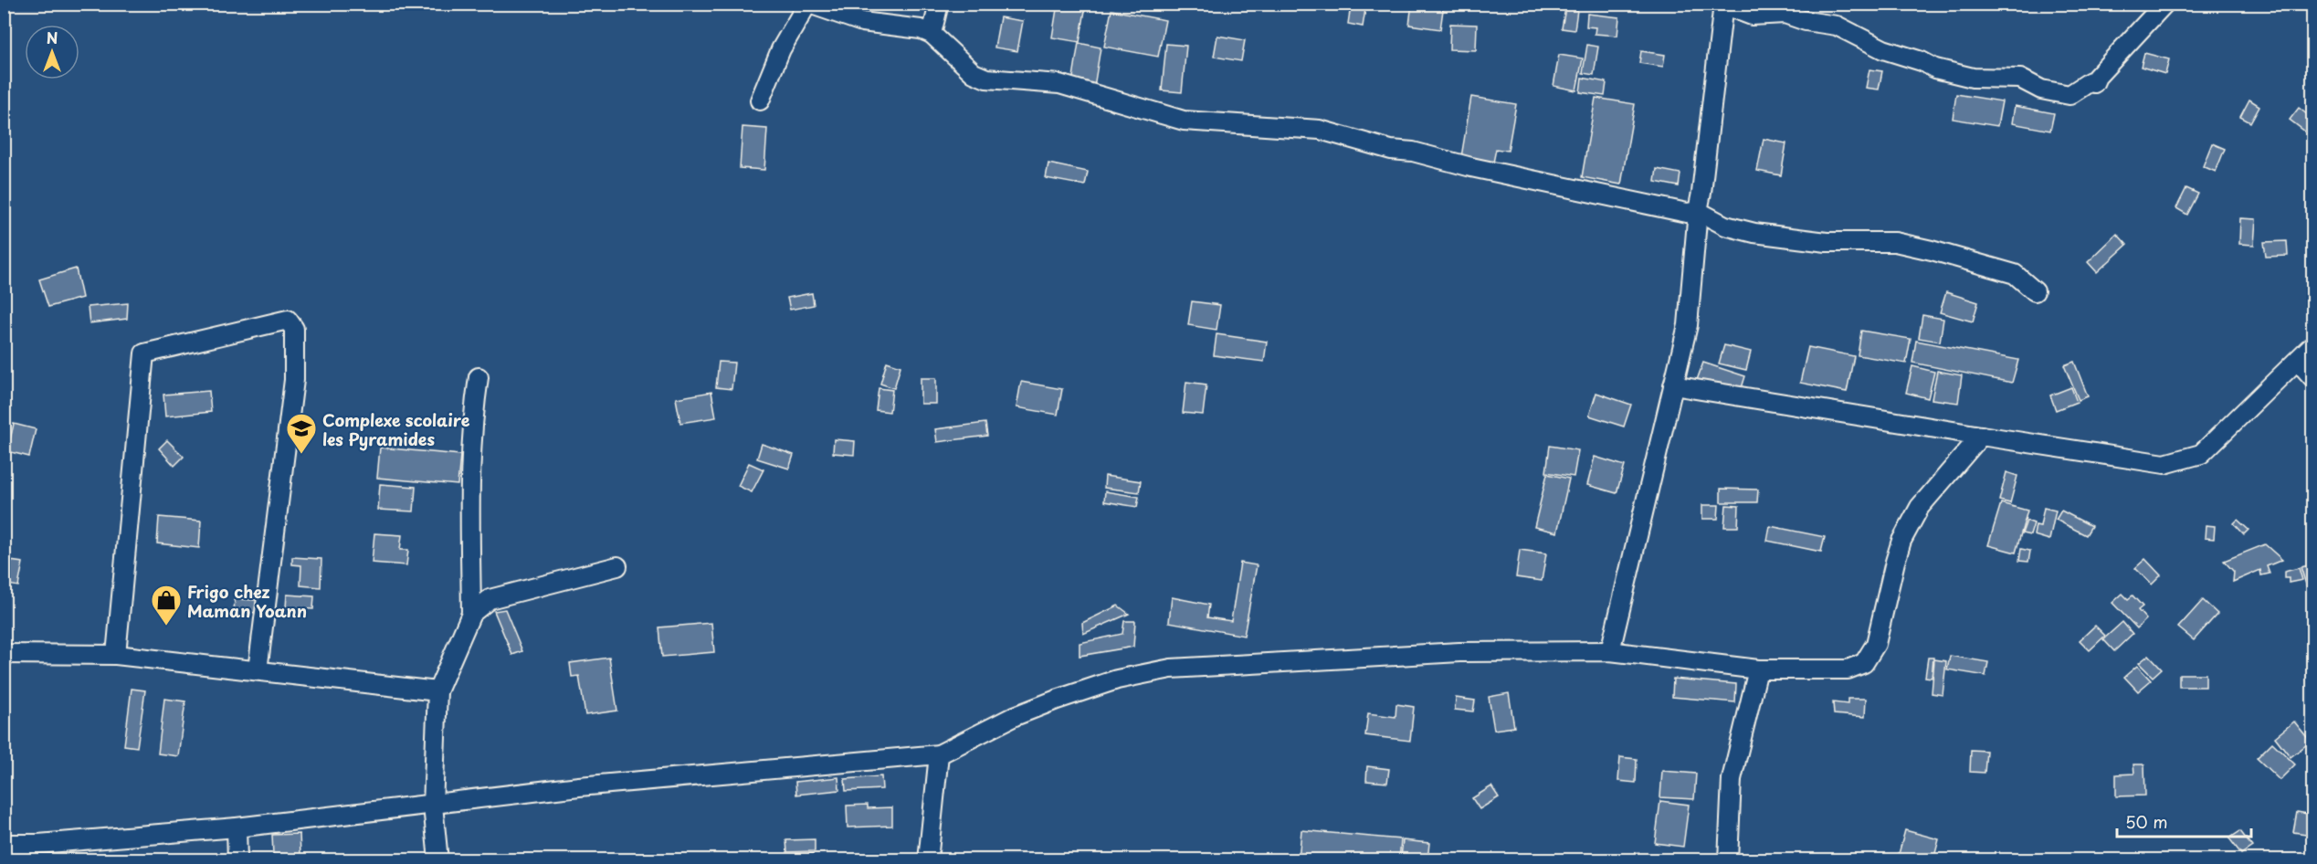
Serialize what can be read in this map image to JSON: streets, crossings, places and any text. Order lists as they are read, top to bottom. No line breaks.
{"places":{"school or university":["Complexe scolaire les Pyramides"],"shop":["Frigo chez Maman Yoann"]},"scale_bar":"50 m","north":"top"}
